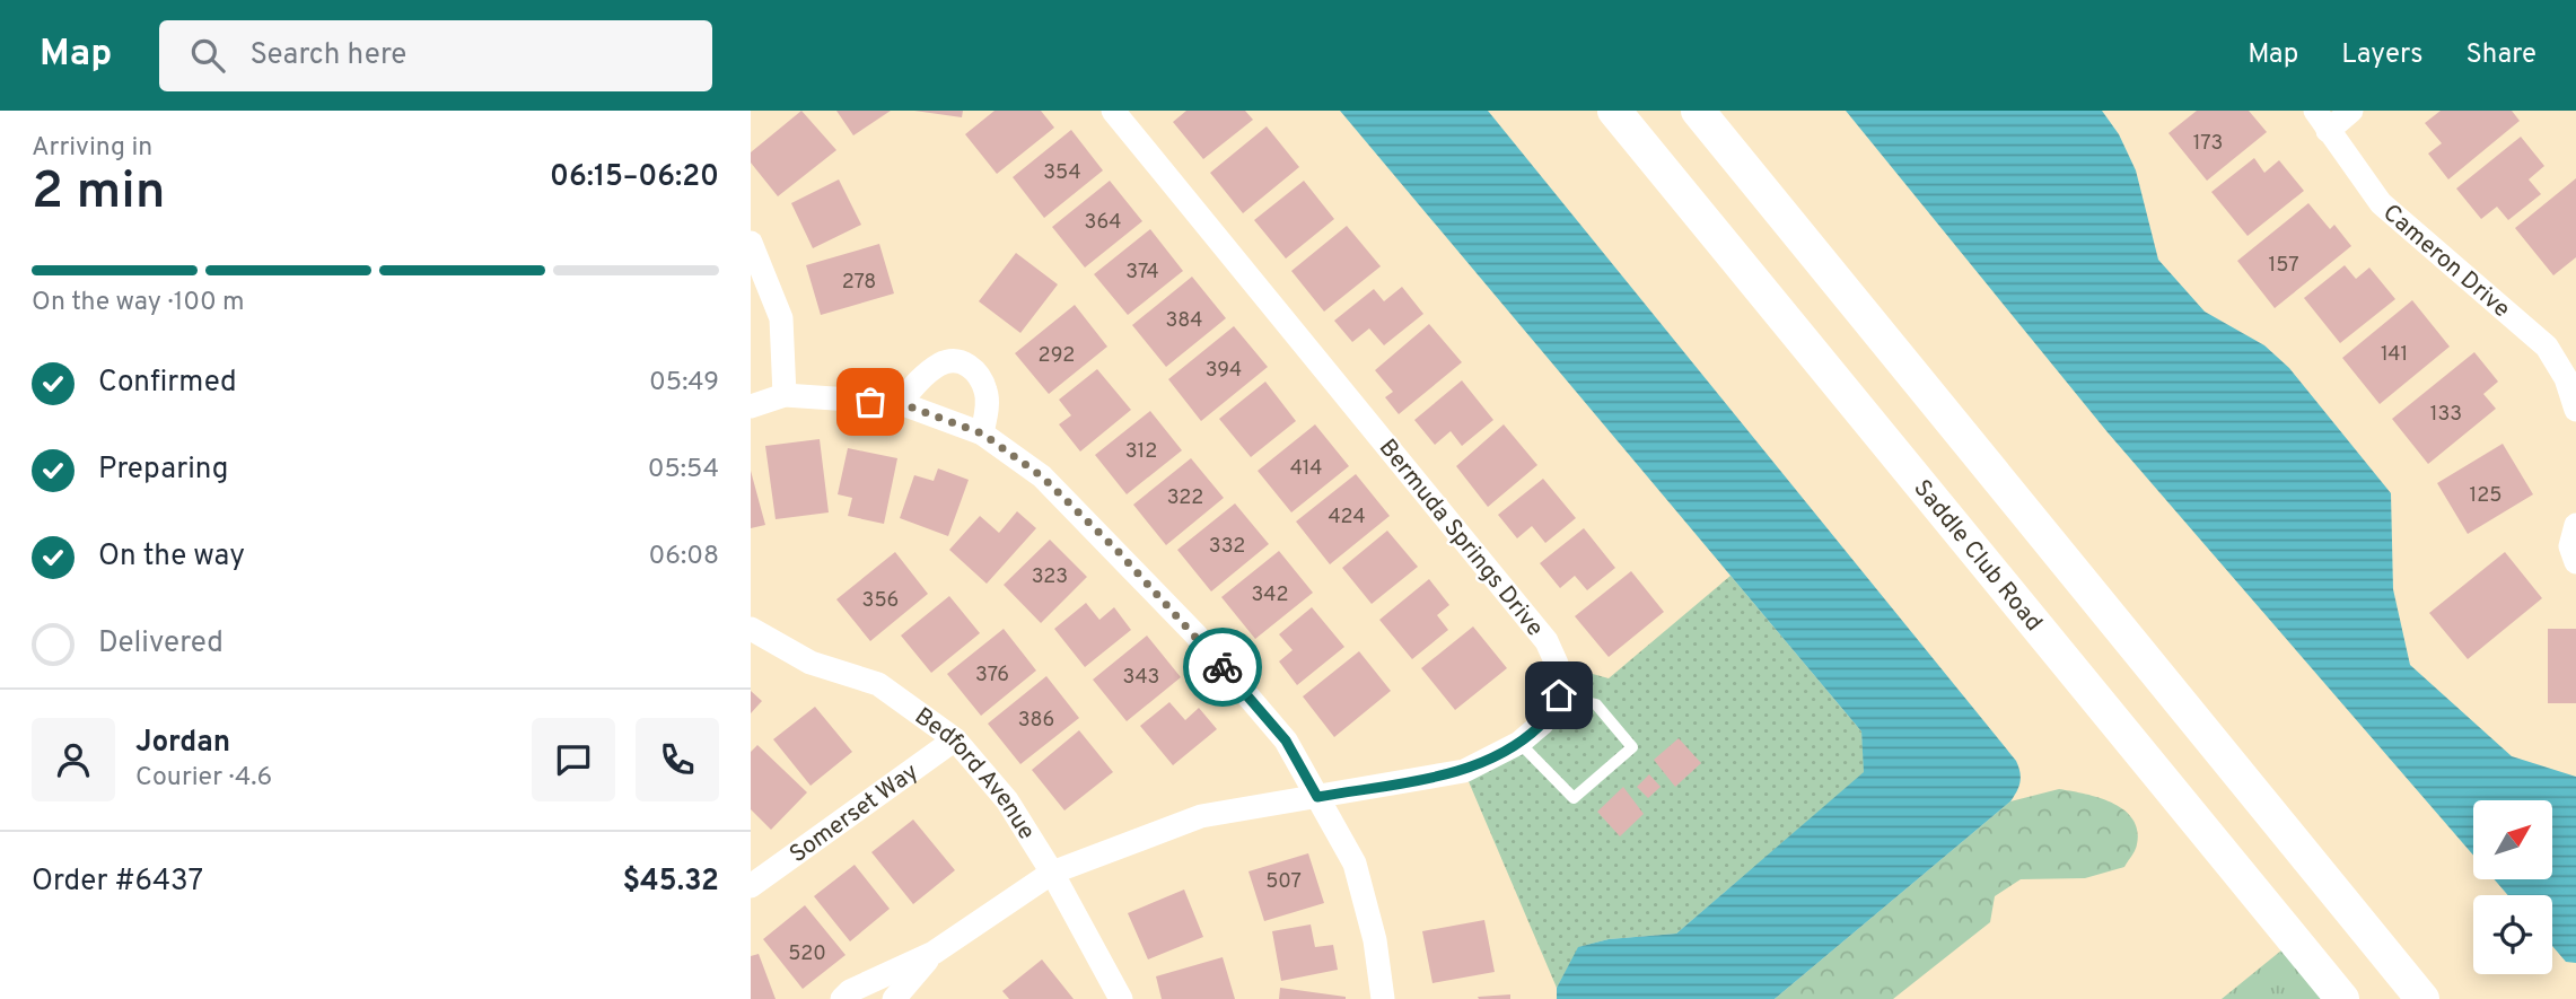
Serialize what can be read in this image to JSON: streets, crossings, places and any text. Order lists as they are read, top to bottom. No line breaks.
{"streets":{"street":["Cameron Drive","Bermuda Springs Drive","Saddle Club Road","Bedford Avenue","Somerset Way"]},"crossings":[["Bedford Avenue","Somerset Way"]],"house_numbers":["173","354","364","157","374","278","384","141","292","394","133","312","414","125","322","424","332","323","342","356","376","343","386","507","520"],"north":"top right","page":{"header":"Map","search":"Search here","nav":["Map","Layers","Share"],"heading":["2 min","Arriving in","06:15–06:20"],"panel":["Jordan","Courier · 4.6","Order #6437","$45.32"],"bar":"On the way · 100 m","list":[["Confirmed","05:49"],["Preparing","05:54"],["On the way","06:08"],"Delivered"]}}
